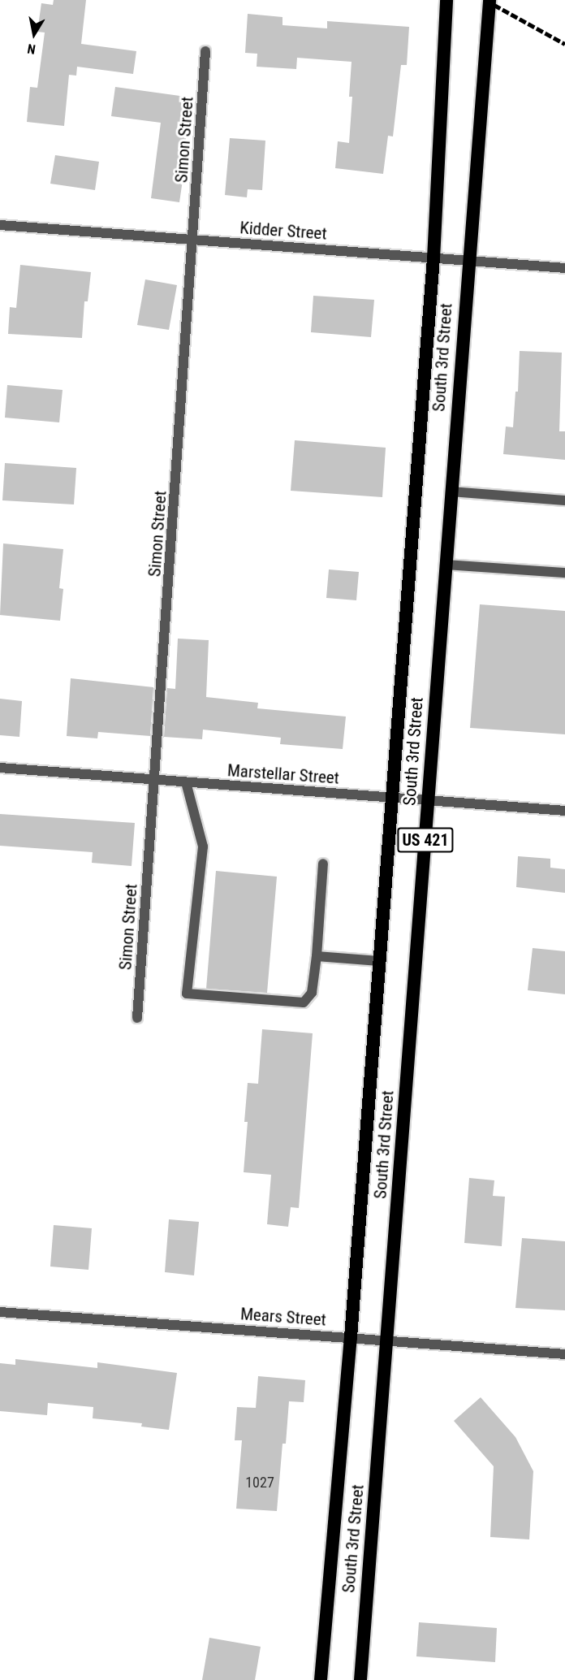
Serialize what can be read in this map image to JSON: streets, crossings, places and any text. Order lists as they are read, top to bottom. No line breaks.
{"streets":{"highway":["South 3rd Street","US 421"],"street":["Simon Street","Kidder Street","Marstellar Street","Mears Street"]},"crossings":[["Simon Street","Kidder Street"],["Simon Street","Marstellar Street"],["Kidder Street","South 3rd Street"],["South 3rd Street","Marstellar Street"],["South 3rd Street","Mears Street"]],"house_numbers":["1027"],"north":"bottom"}
